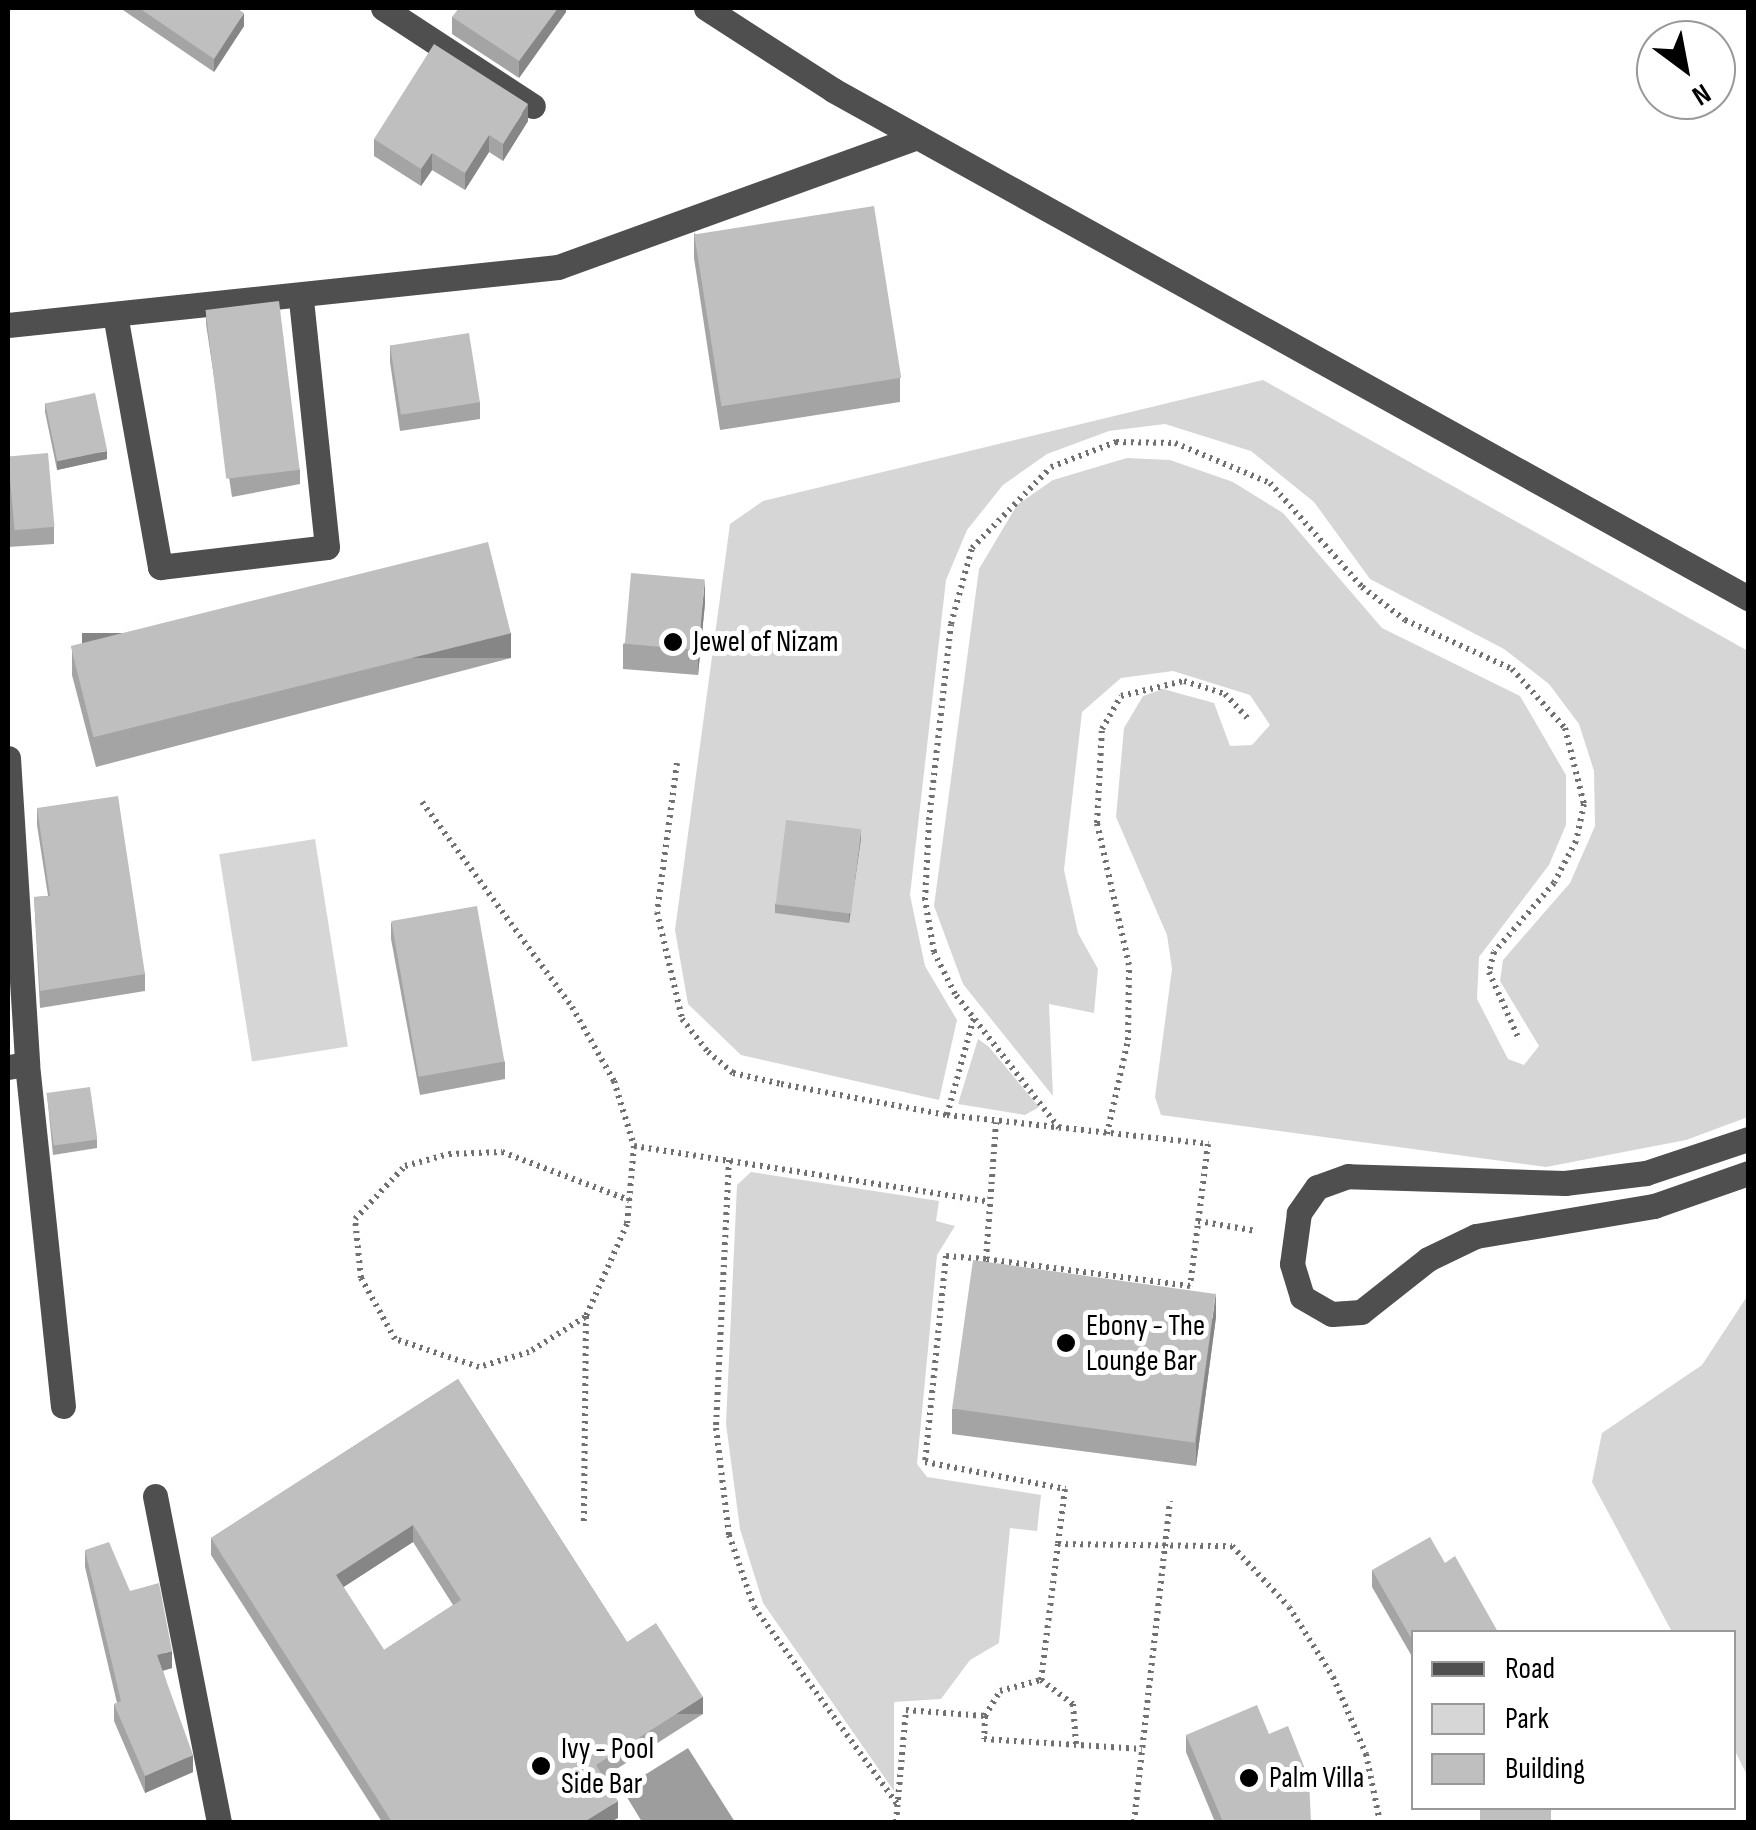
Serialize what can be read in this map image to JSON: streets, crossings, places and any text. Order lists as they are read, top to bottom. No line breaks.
{"places":["Jewel of Nizam","Ebony - The Lounge Bar","Ivy - Pool Side Bar","Palm Villa"],"legend":["Road","Park","Building"],"north":"bottom right"}
